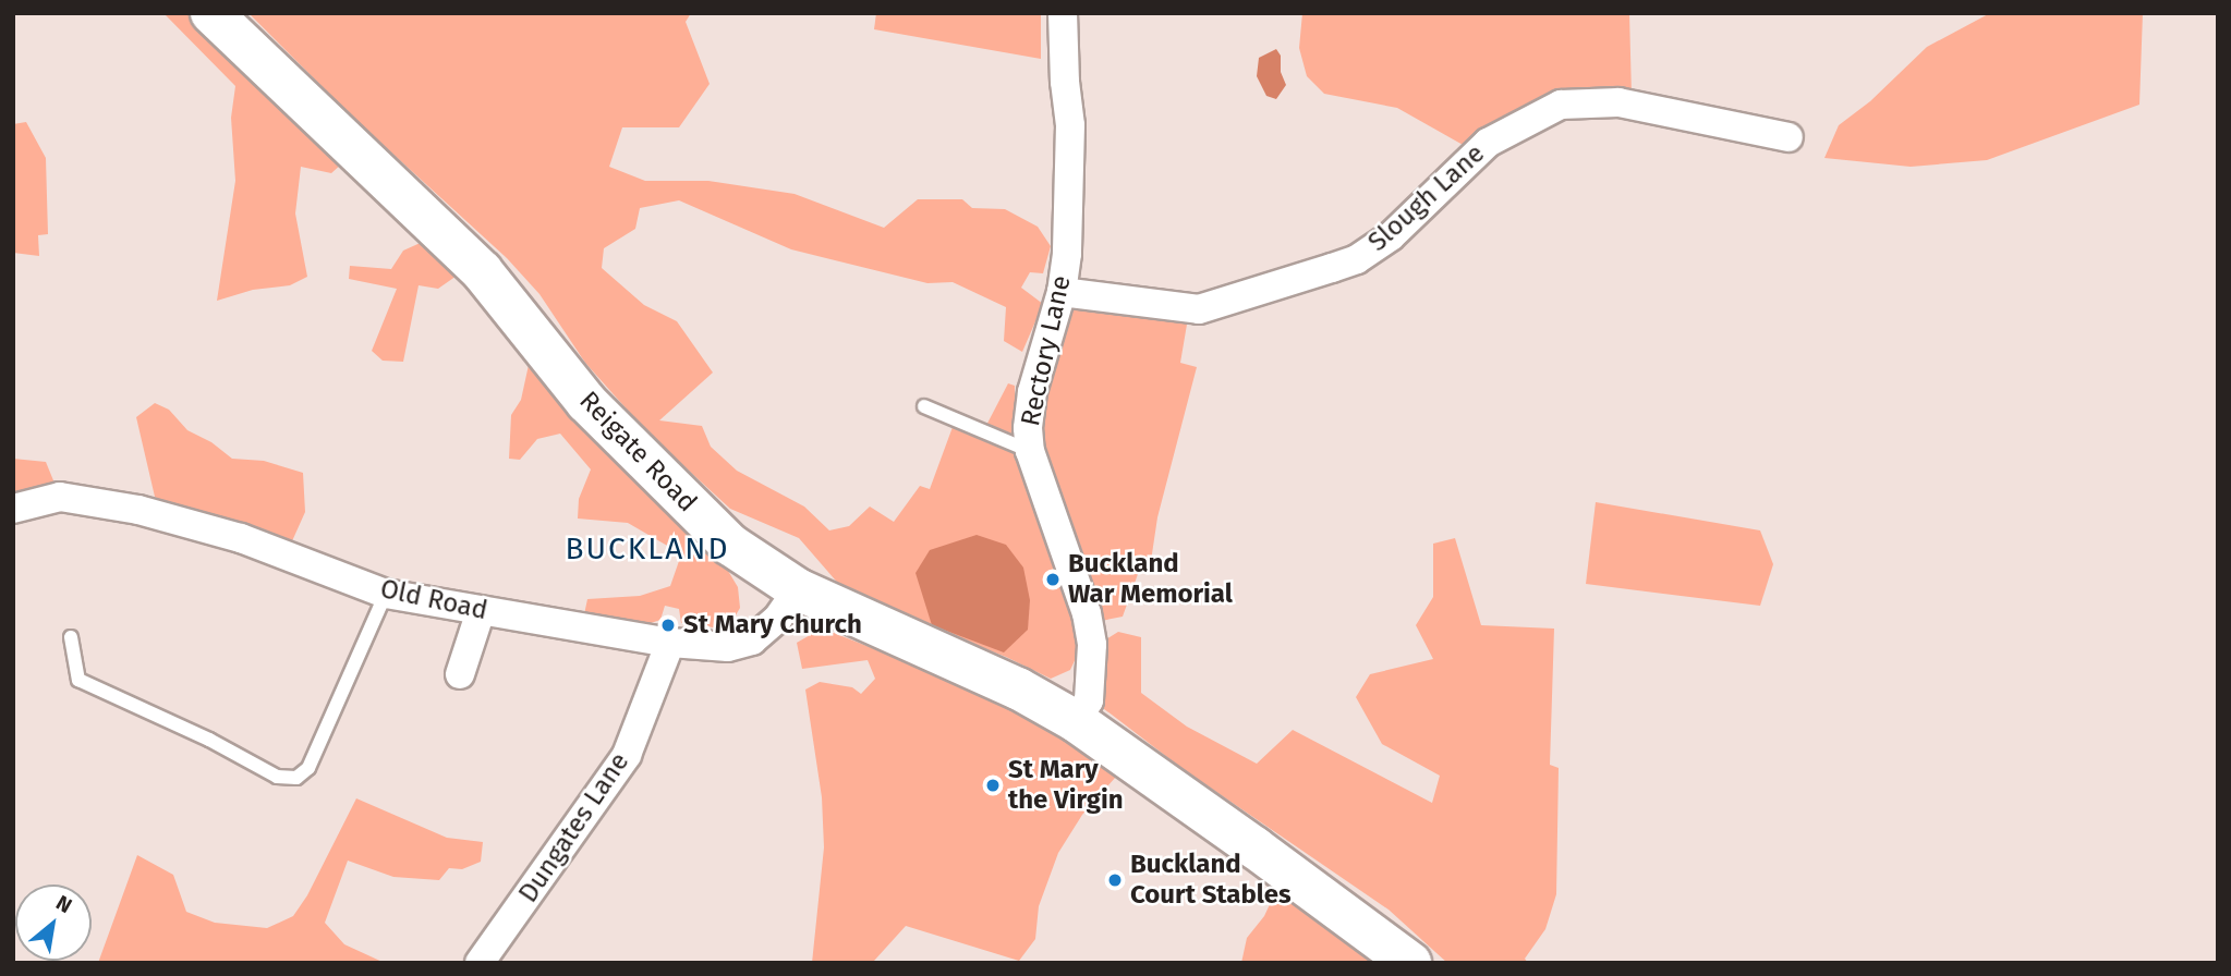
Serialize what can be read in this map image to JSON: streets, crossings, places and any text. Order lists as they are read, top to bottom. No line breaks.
{"streets":{"main road":["Reigate Road"],"street":["Slough Lane","Rectory Lane","Old Road","Dungates Lane"]},"crossings":[["Slough Lane","Rectory Lane"],["Rectory Lane","Reigate Road"],["Reigate Road","Old Road"],["Old Road","Dungates Lane"]],"districts":["BUCKLAND"],"places":["Buckland War Memorial","St Mary Church","St Mary the Virgin","Buckland Court Stables"],"north":"top right"}
